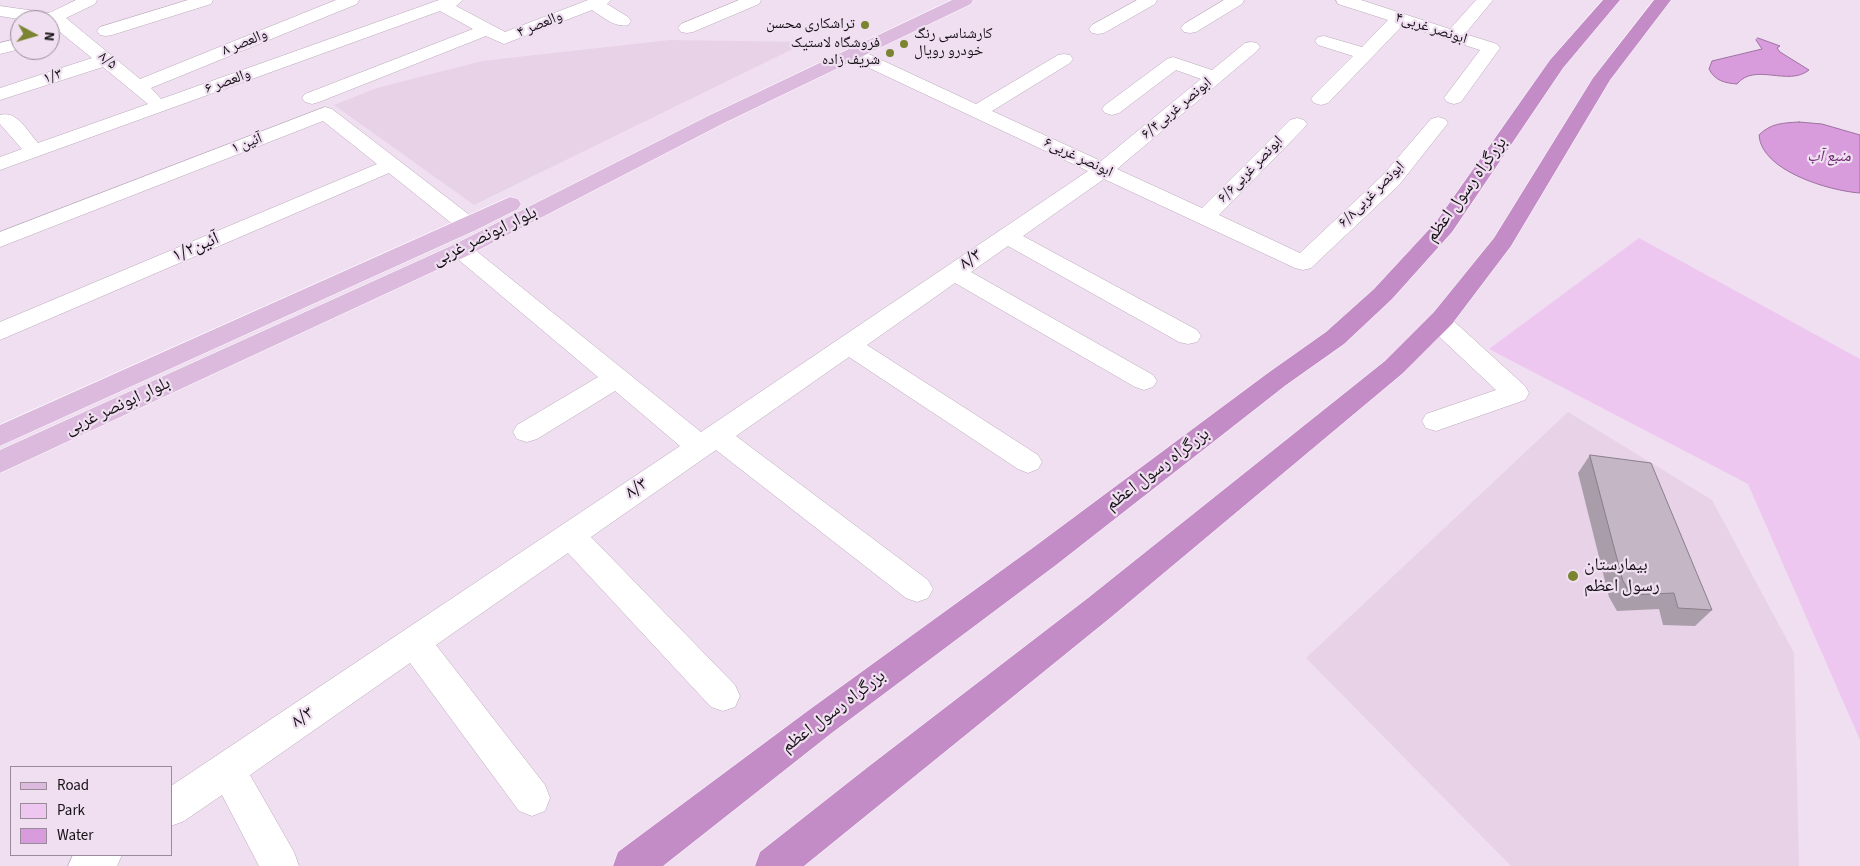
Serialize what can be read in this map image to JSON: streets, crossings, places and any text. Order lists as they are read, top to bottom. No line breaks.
{"streets":{"highway":["بزرگراه رسول اعظم"],"main road":["بلوار ابونصر غربی"],"street":["والعصر ۴","۴ابونصر غربی","والعصر ۸","۸/۵","۱/۳","والعصر ۶","۶/۴ابونصر غربی","آئین ۱","۶ابونصر غربی","۶/۶ابونصر غربی","۶/۸ابونصر غربی","۱/۲آئین","۸/۳"]},"crossings":[["والعصر ۸","۸/۵"],["۸/۵","۱/۳"],["۸/۵","والعصر ۶"],["۶/۴ابونصر غربی","۶ابونصر غربی"],["۶/۴ابونصر غربی","۸/۳"],["آئین ۱","بلوار ابونصر غربی"],["آئین ۱","۱/۲آئین"],["۶ابونصر غربی","۶/۶ابونصر غربی"],["۶ابونصر غربی","۶/۸ابونصر غربی"],["۶ابونصر غربی","بلوار ابونصر غربی"],["۶ابونصر غربی","۸/۳"]],"water":["منبع آب"],"places":["تراشکاری محسن","کارشناسی رنگ خودرو رویال","فروشگاه لاستیک شریف زاده","بیمارستان رسول اعظم"],"legend":["Road","Park","Water"],"north":"right"}
